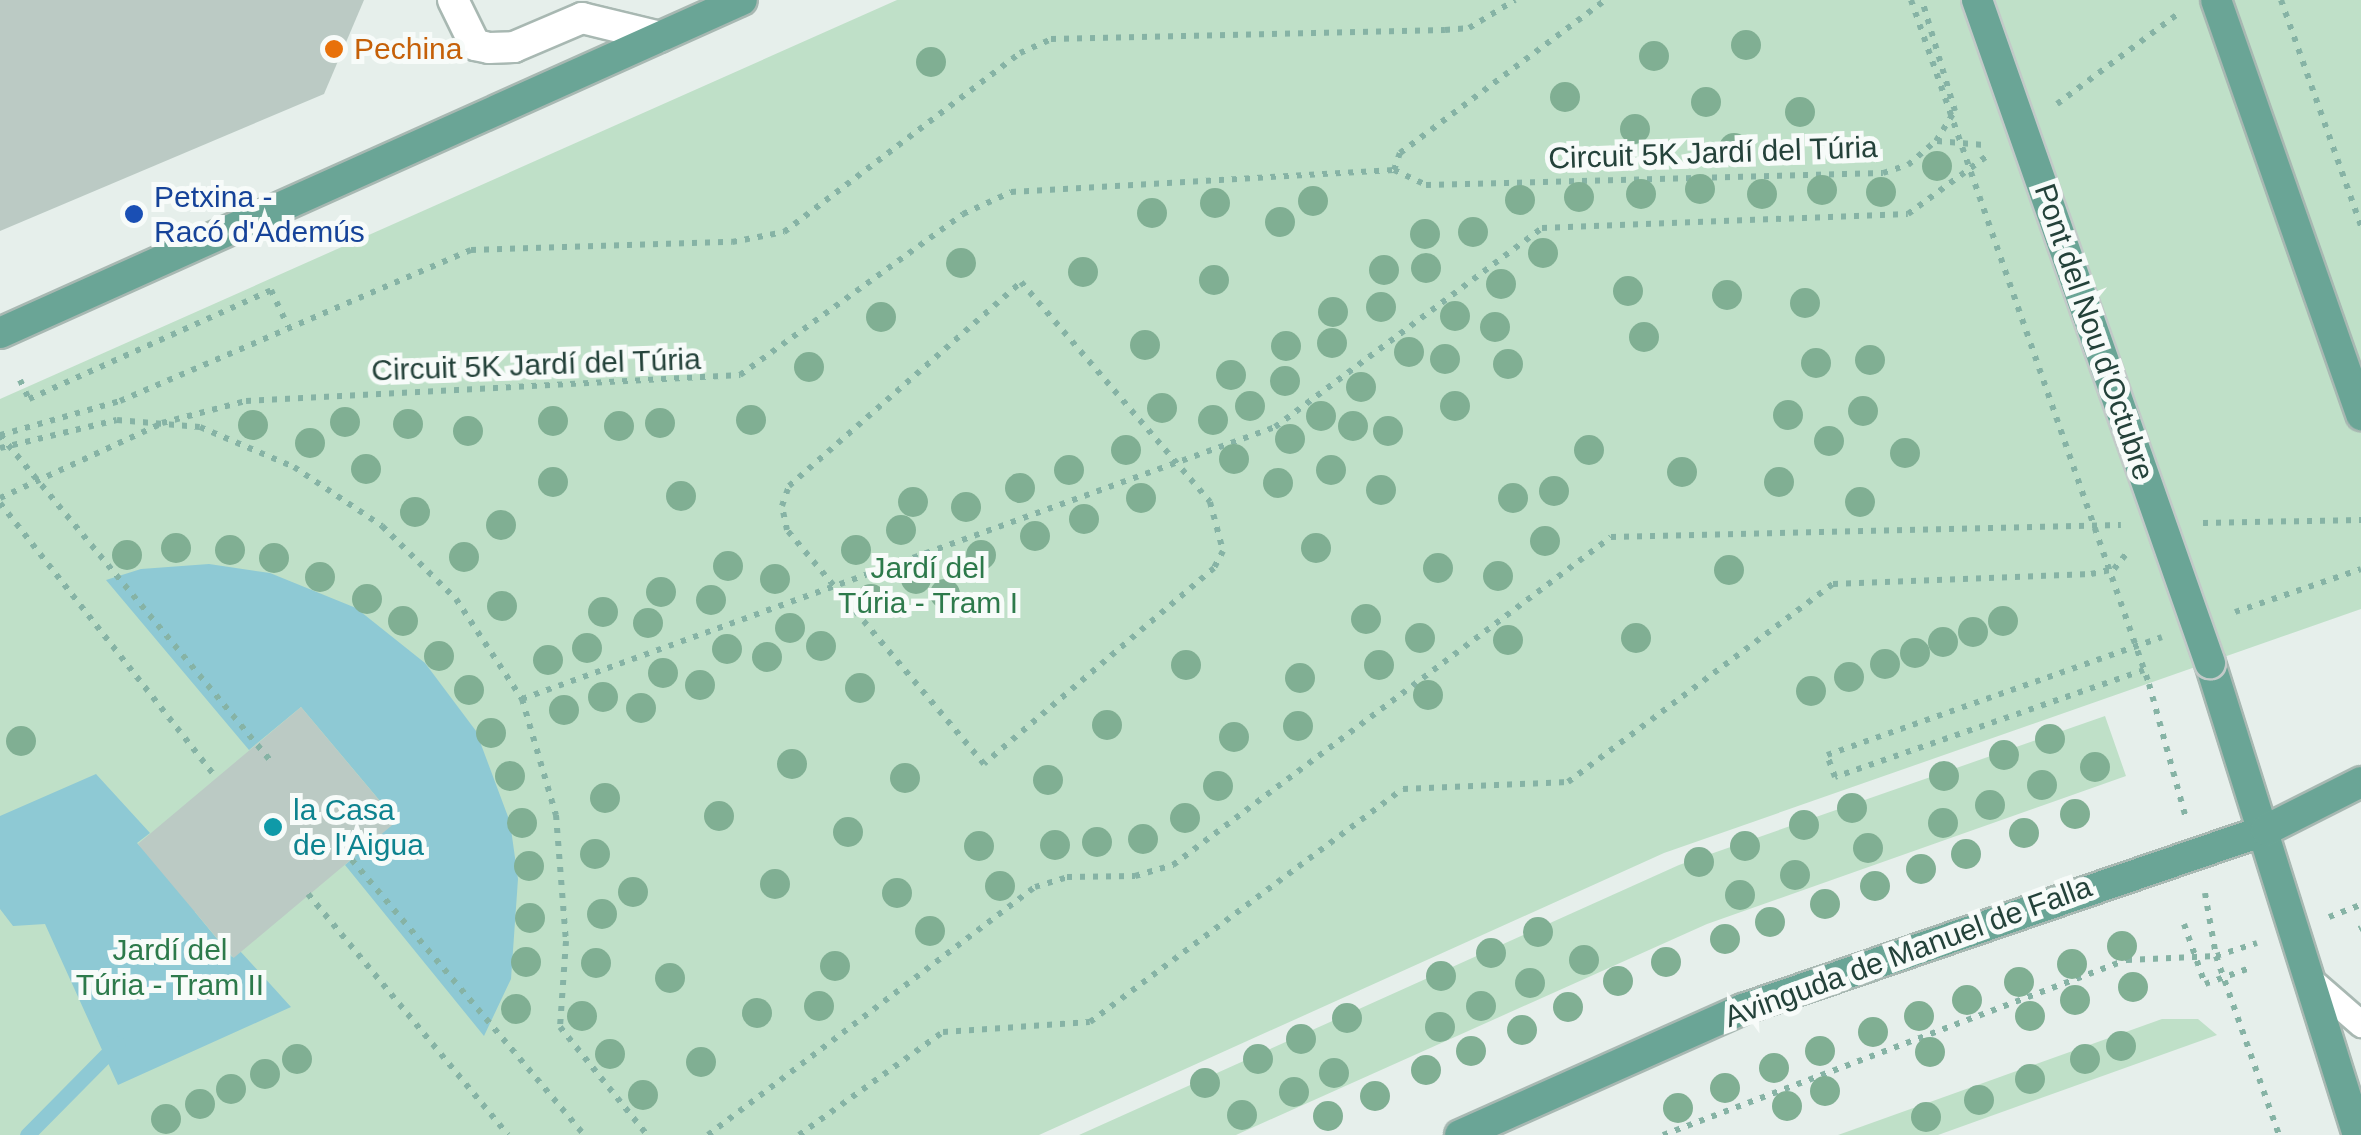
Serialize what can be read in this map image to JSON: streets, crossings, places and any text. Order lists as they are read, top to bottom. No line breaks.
{"streets":{"main road":["Pont del Nou d'Octubre","Avinguda de Manuel de Falla"],"path":["Circuit 5K Jardí del Túria"]},"crossings":[["Pont del Nou d'Octubre","Avinguda de Manuel de Falla"]],"parks":["Jardí del Túria - Tram I","Jardí del Túria - Tram II"],"places":["Pechina","Petxina - Racó d'Ademús","la Casa de l'Aigua"]}
